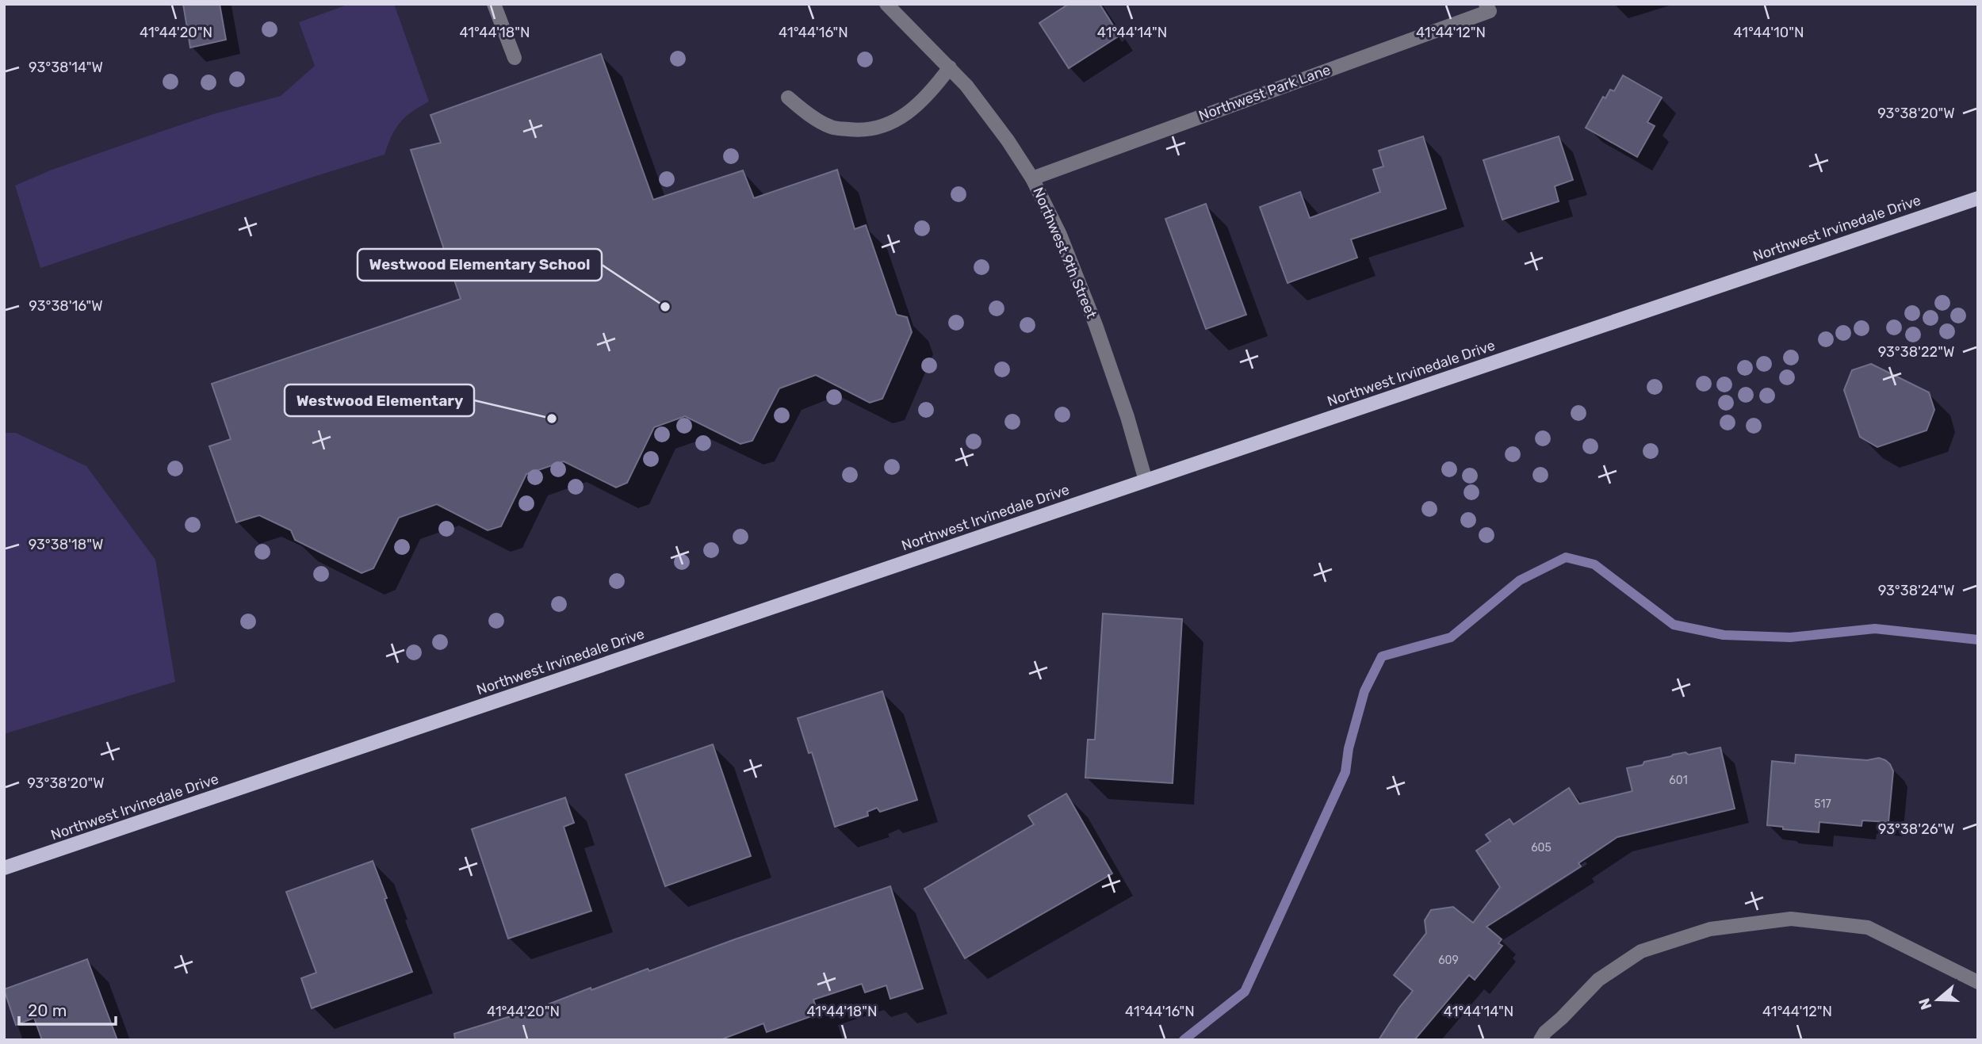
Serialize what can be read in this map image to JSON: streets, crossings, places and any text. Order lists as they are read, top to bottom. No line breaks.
{"streets":{"main road":["Northwest Irvinedale Drive"],"street":["Northwest Park Lane","Northwest 9th Street"]},"crossings":[["Northwest Park Lane","Northwest 9th Street"],["Northwest Irvinedale Drive","Northwest 9th Street"]],"places":["Westwood Elementary School","Westwood Elementary"],"house_numbers":["601","517","605","609"],"scale_bar":"20 m","north":"left","coordinates":["41°44'14\"N","41°44'12\"N","41°44'10\"N","41°44'20\"N","41°44'18\"N","41°44'16\"N","93°38'14\"W","93°38'20\"W","93°38'16\"W","93°38'22\"W","93°38'18\"W","93°38'24\"W","93°38'26\"W"]}
